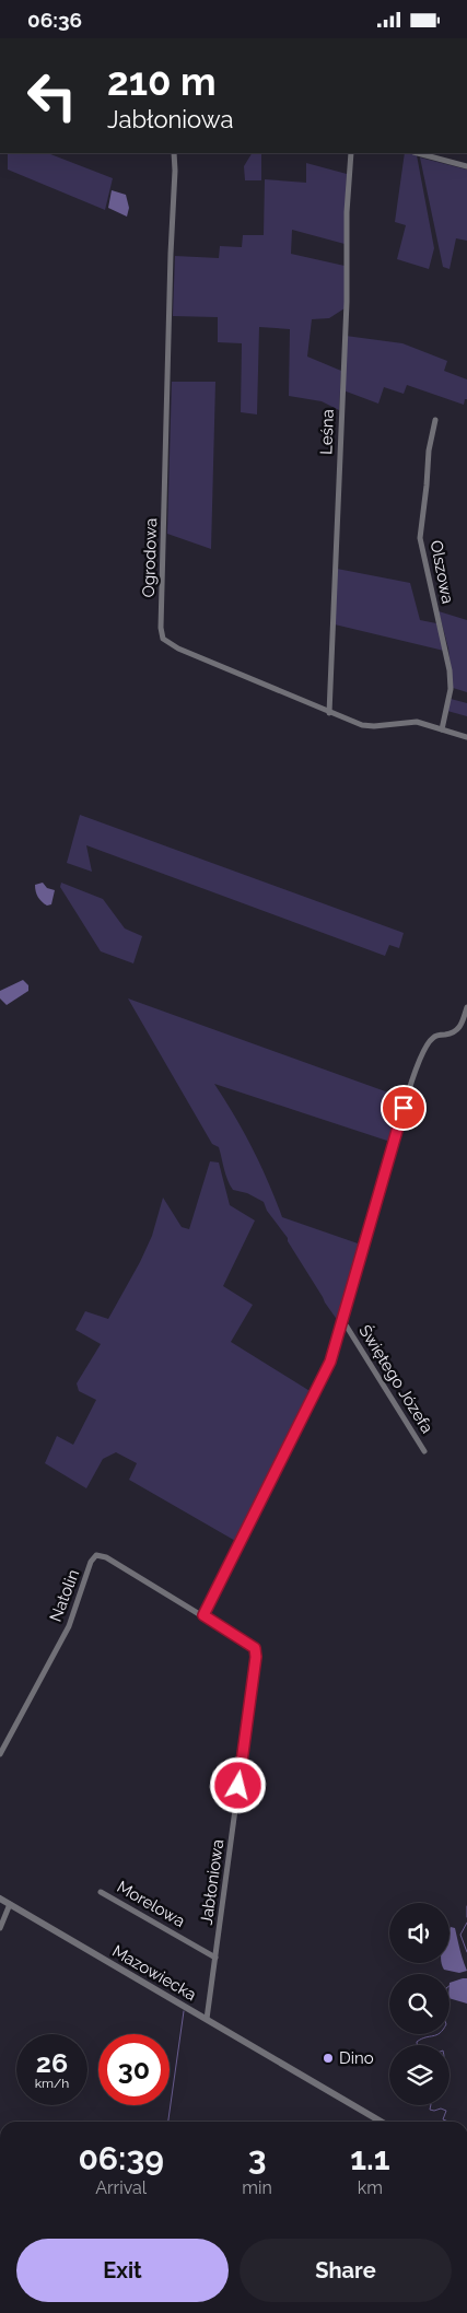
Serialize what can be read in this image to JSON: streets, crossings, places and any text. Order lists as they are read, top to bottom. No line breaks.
{"streets":{"street":["Leśna","Ogrodowa","Olszowa","Świętego Józefa","Natolin","Jabłoniowa","Morelowa","Mazowiecka"]},"crossings":[["Leśna","Ogrodowa"],["Ogrodowa","Olszowa"],["Świętego Józefa","Natolin"],["Świętego Józefa","Jabłoniowa"],["Natolin","Jabłoniowa"],["Jabłoniowa","Morelowa"],["Jabłoniowa","Mazowiecka"]],"places":["Dino"],"page":{"status":"06:36","turn":["210 m","Jabłoniowa"],"speed":"26 km/h","limit":"30","eta":["06:39","Arrival","3","min","1.1","km"],"buttons":["Exit","Share"]}}
